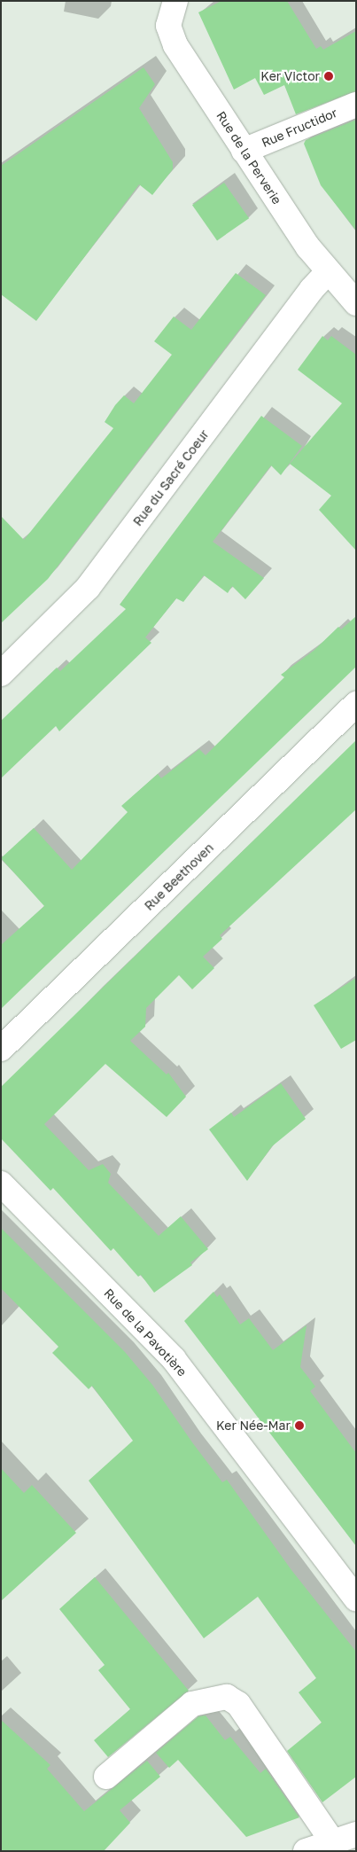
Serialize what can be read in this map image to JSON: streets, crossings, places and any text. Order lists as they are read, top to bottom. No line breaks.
{"streets":{"street":["Rue Fructidor","Rue de la Perverie","Rue du Sacré Coeur","Rue Beethoven","Rue de la Pavotière"]},"crossings":[["Rue Fructidor","Rue de la Perverie"],["Rue de la Perverie","Rue du Sacré Coeur"]],"places":["Ker Victor","Ker Née-Mar"]}
